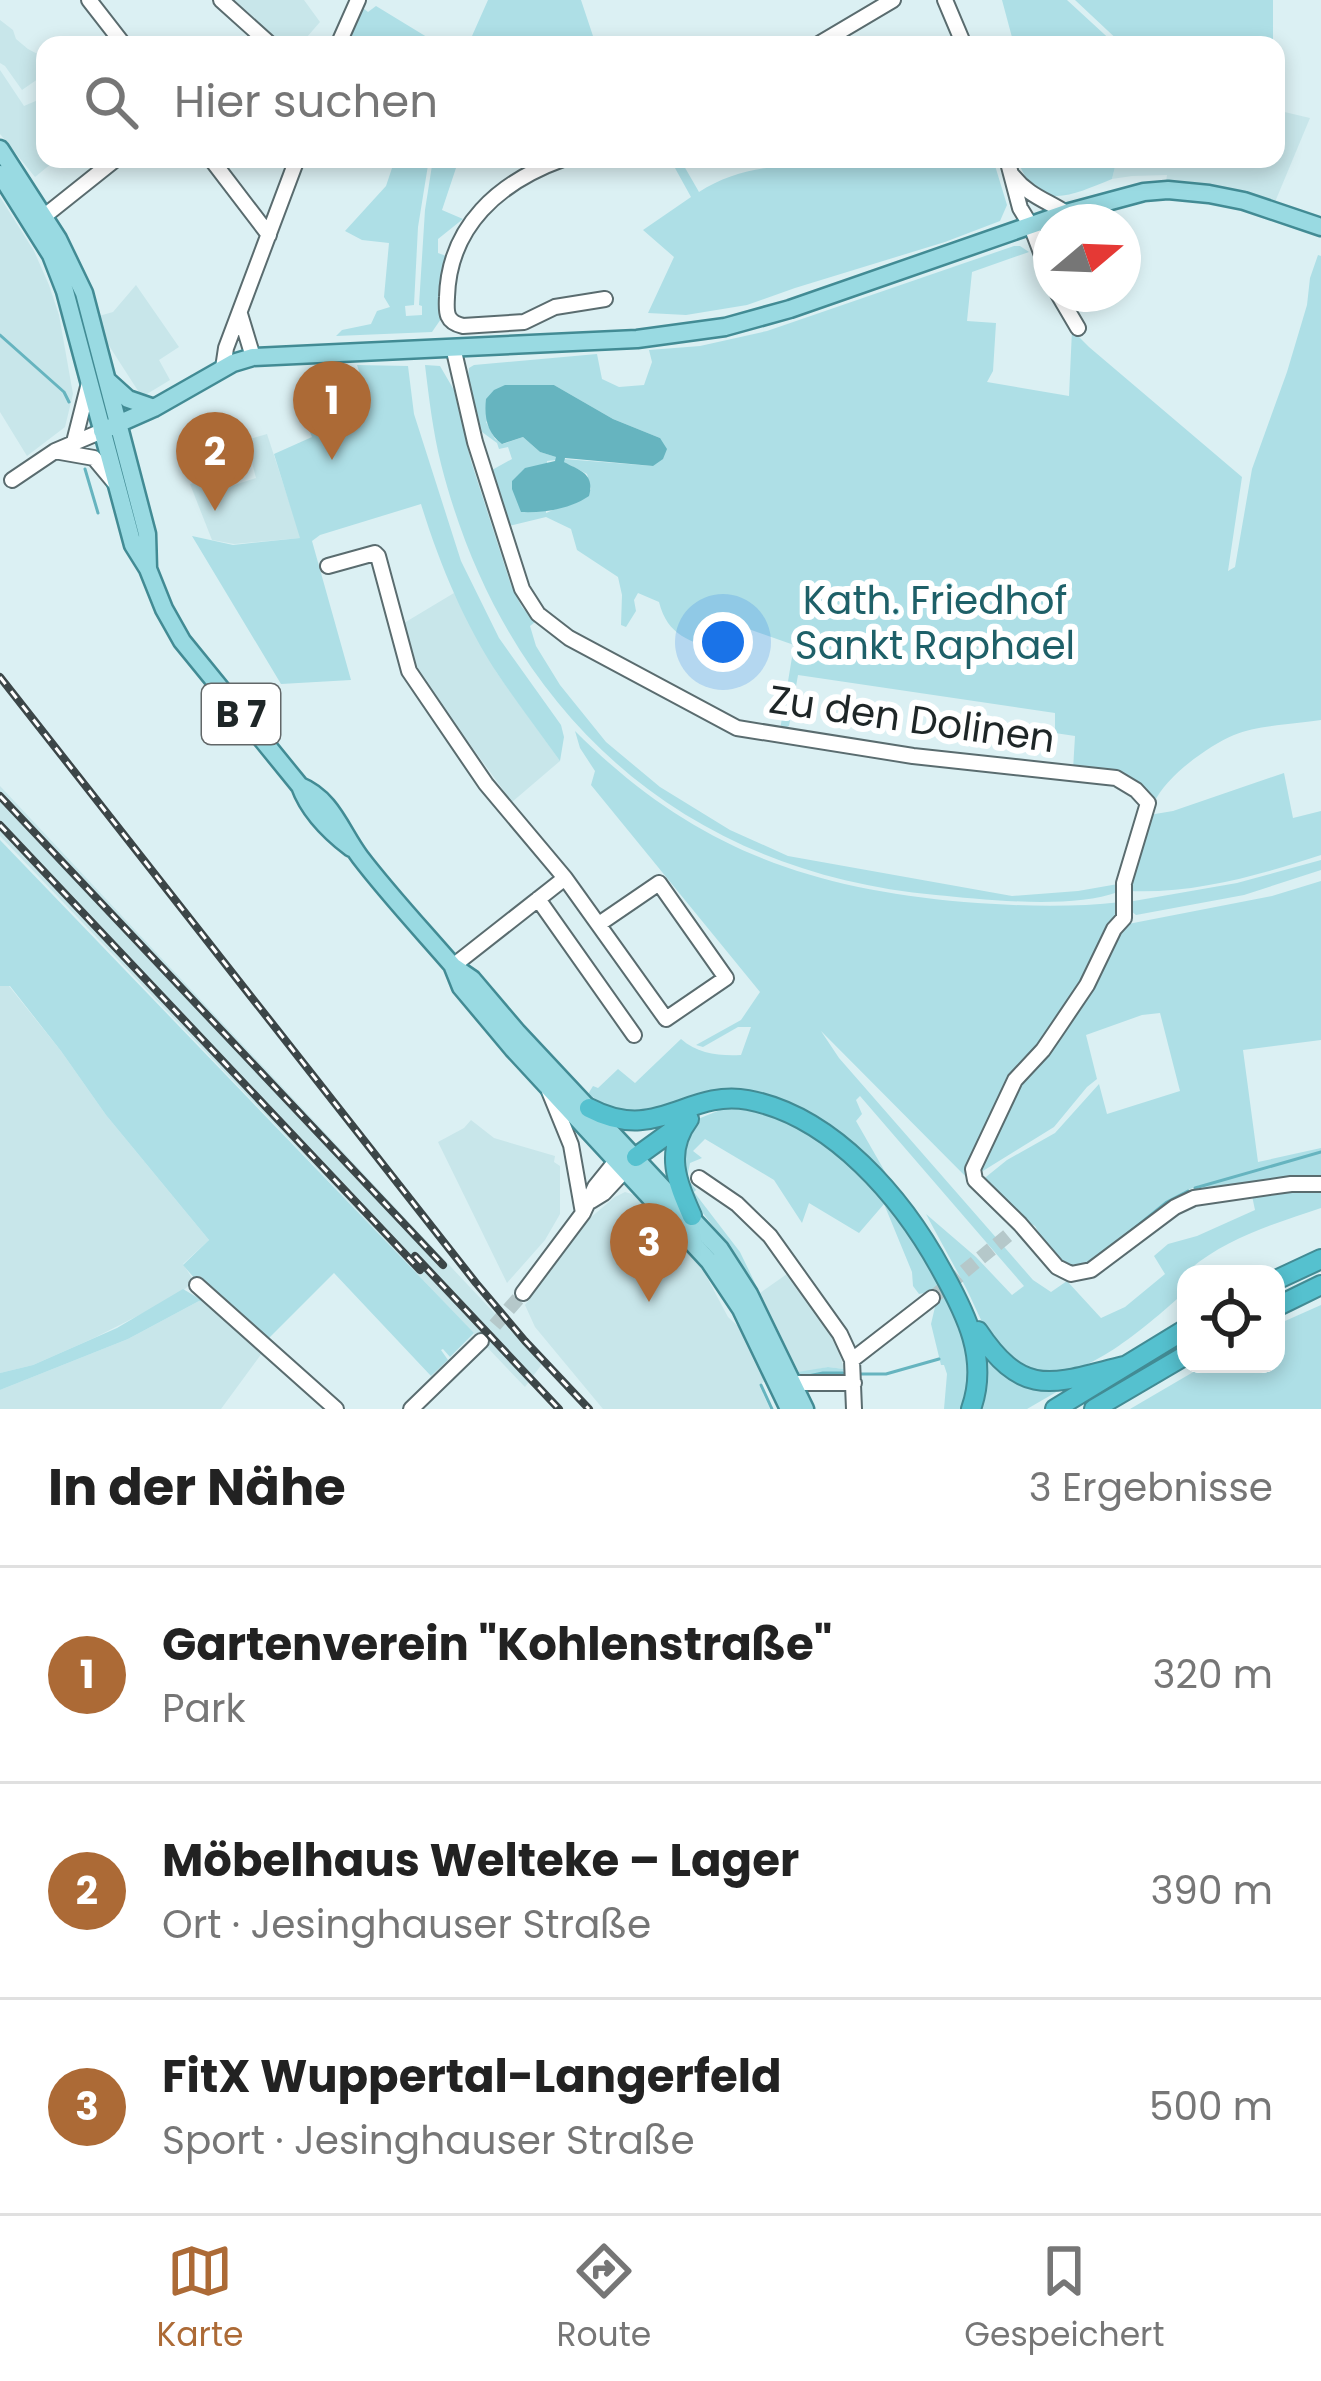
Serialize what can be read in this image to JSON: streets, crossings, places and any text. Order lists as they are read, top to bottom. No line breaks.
{"streets":{"main road":["B 7"],"street":["Zu den Dolinen"]},"parks":["Kath. Friedhof Sankt Raphael"],"north":"right","page":{"search":"Hier suchen","pins":["1","2","3"],"heading":["In der Nähe","3 Ergebnisse"],"list":[{"mark":"1","name":"Gartenverein \"Kohlenstraße\"","note":"Park","value":"320 m"},{"mark":"2","name":"Möbelhaus Welteke – Lager","note":"Ort · Jesinghauser Straße","value":"390 m"},{"mark":"3","name":"FitX Wuppertal-Langerfeld","note":"Sport · Jesinghauser Straße","value":"500 m"}],"nav":["Karte","Route","Gespeichert"]}}
